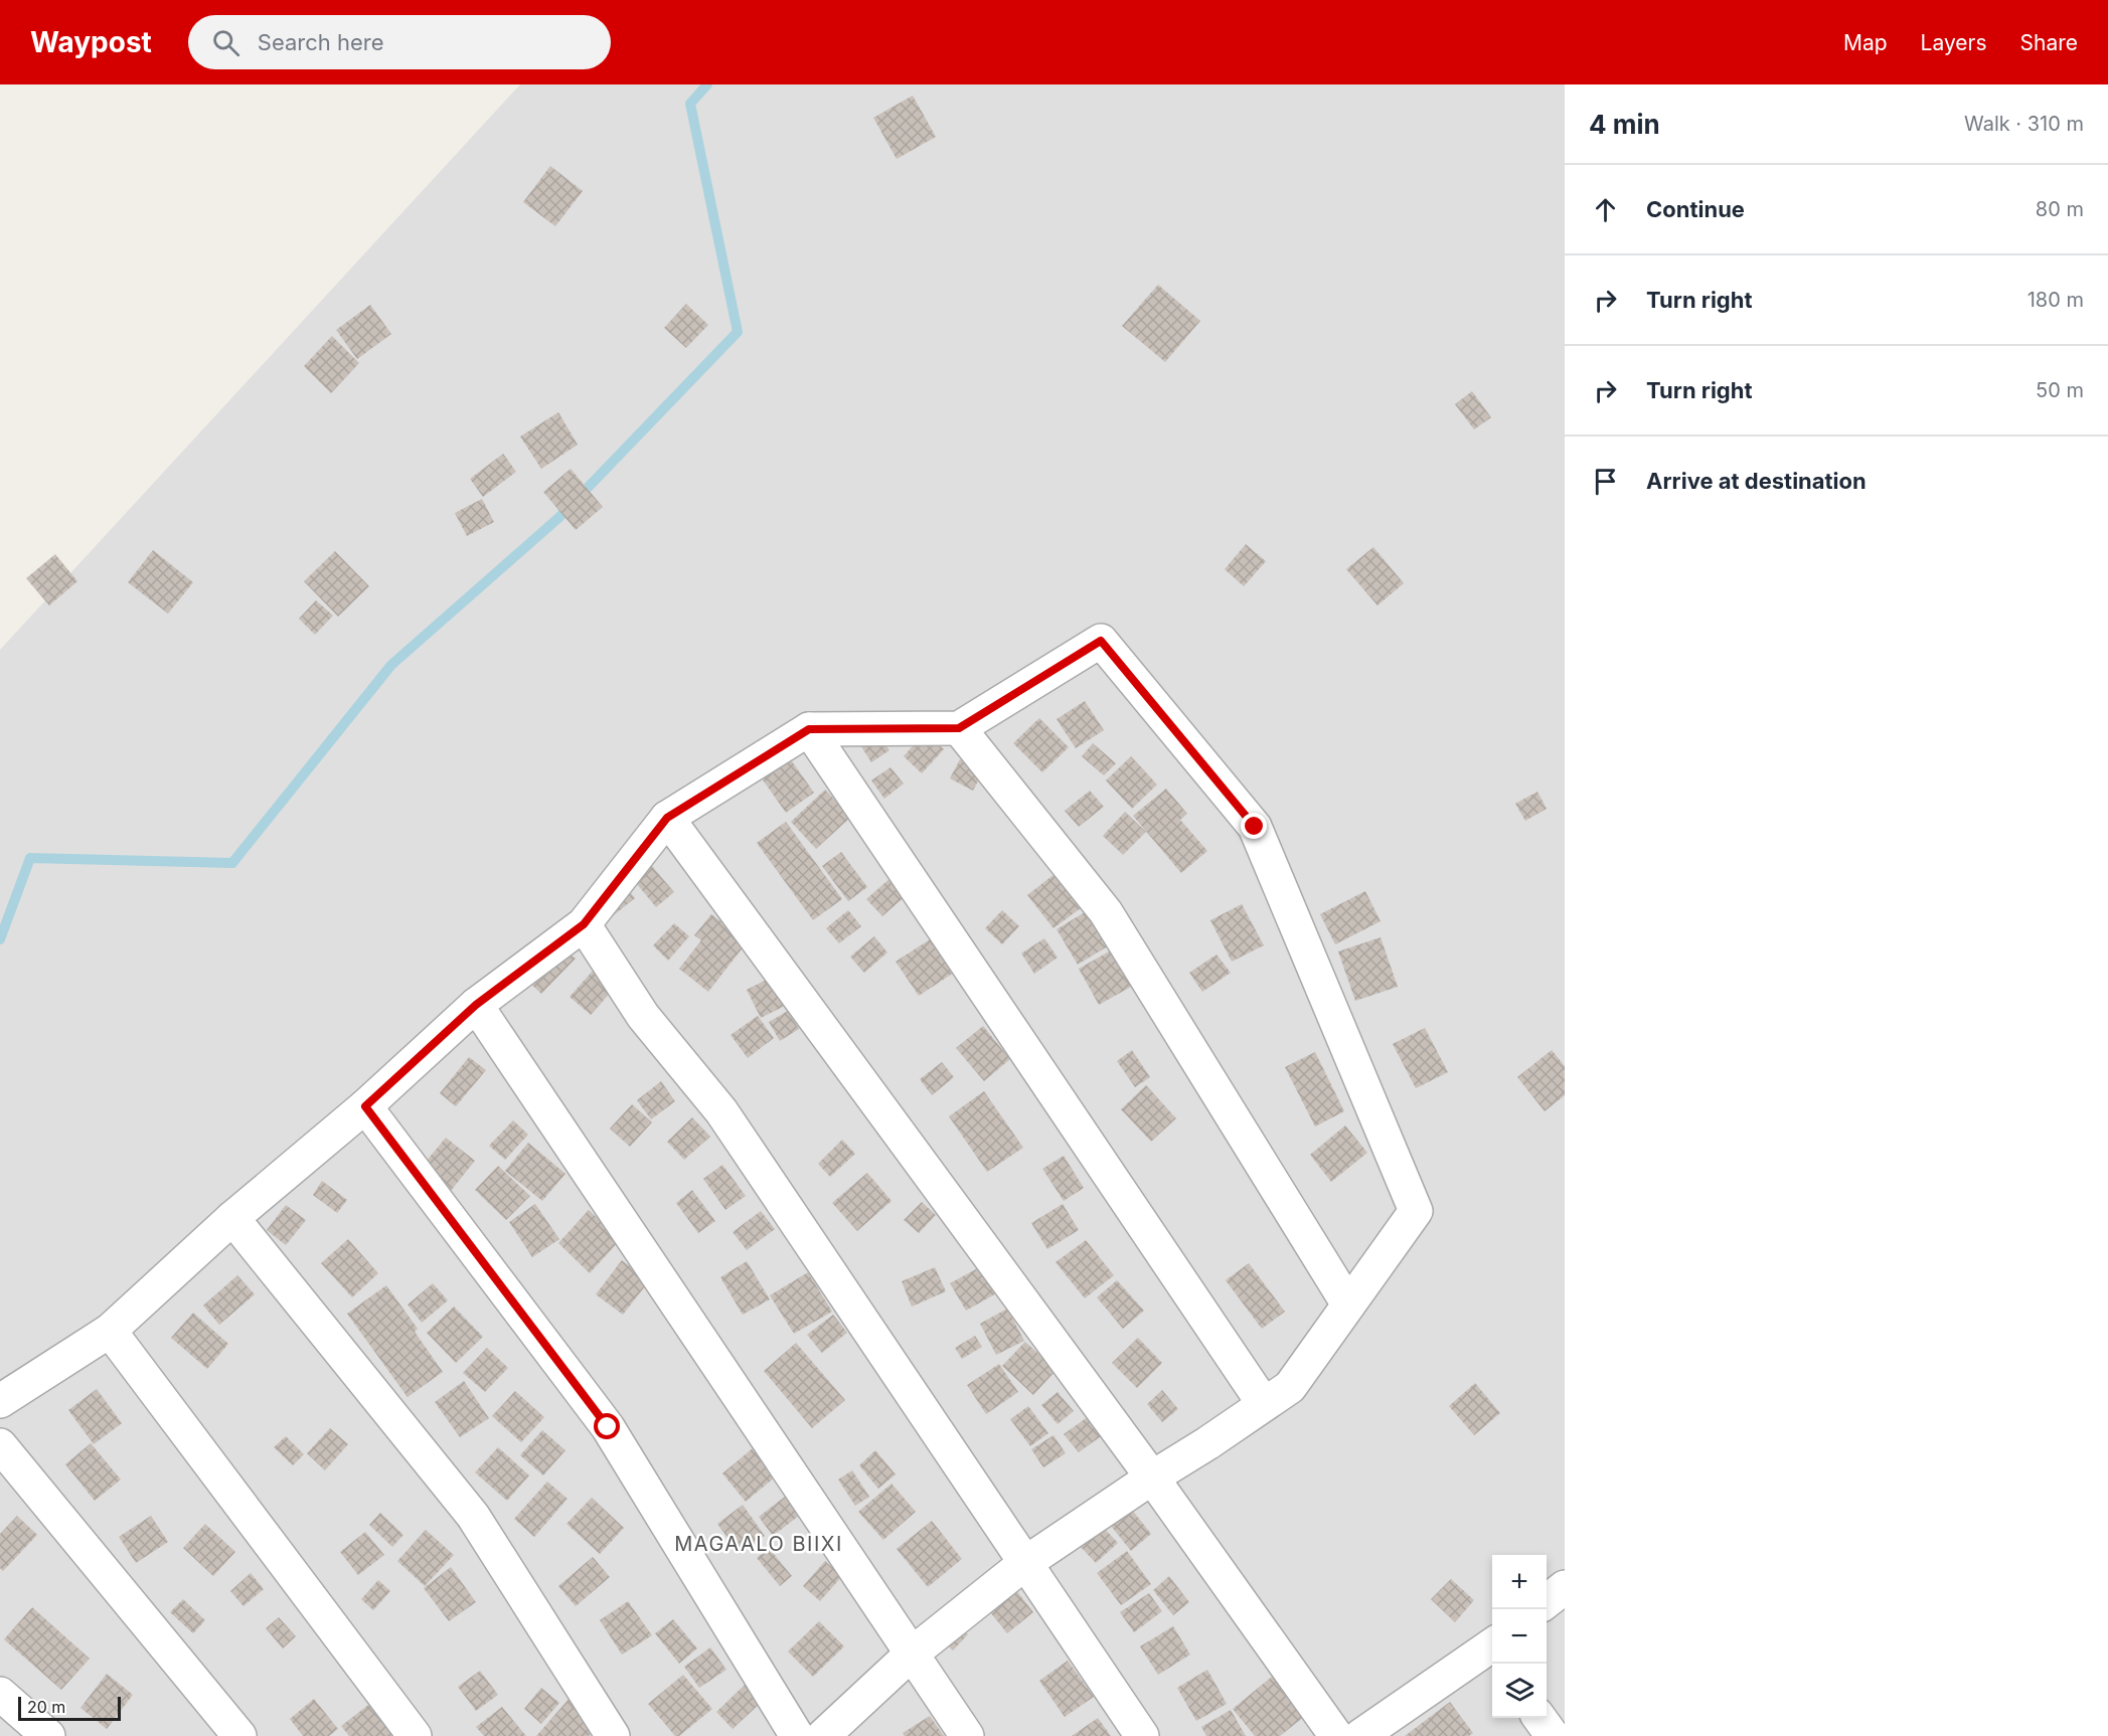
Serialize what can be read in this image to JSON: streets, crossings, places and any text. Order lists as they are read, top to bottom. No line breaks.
{"districts":["MAGAALO BIIXI"],"scale_bar":"20 m","page":{"header":"Waypost","search":"Search here","nav":["Map","Layers","Share"],"heading":["4 min","Walk · 310 m"],"list":[["Continue","80 m"],["Turn right","180 m"],["Turn right","50 m"],"Arrive at destination"],"map_buttons":["+","−"],"scale":"20 m"}}
